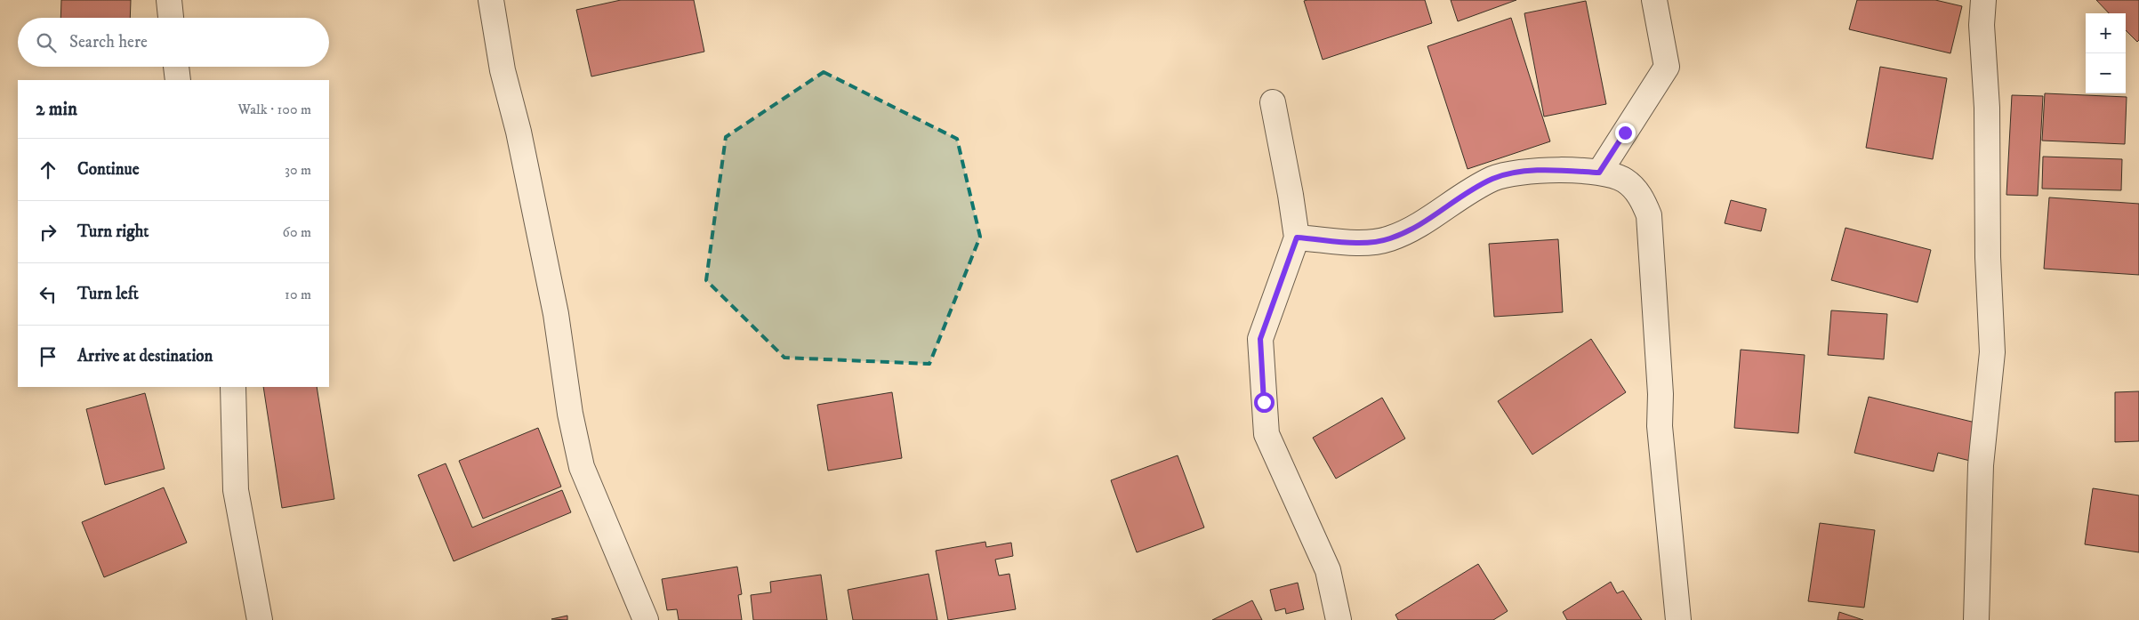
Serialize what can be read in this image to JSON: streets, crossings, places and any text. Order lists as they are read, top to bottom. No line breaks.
{"page":{"map_buttons":["+","−"],"search":"Search here","heading":["2 min","Walk · 100 m"],"list":[["Continue","30 m"],["Turn right","60 m"],["Turn left","10 m"],"Arrive at destination"]}}
